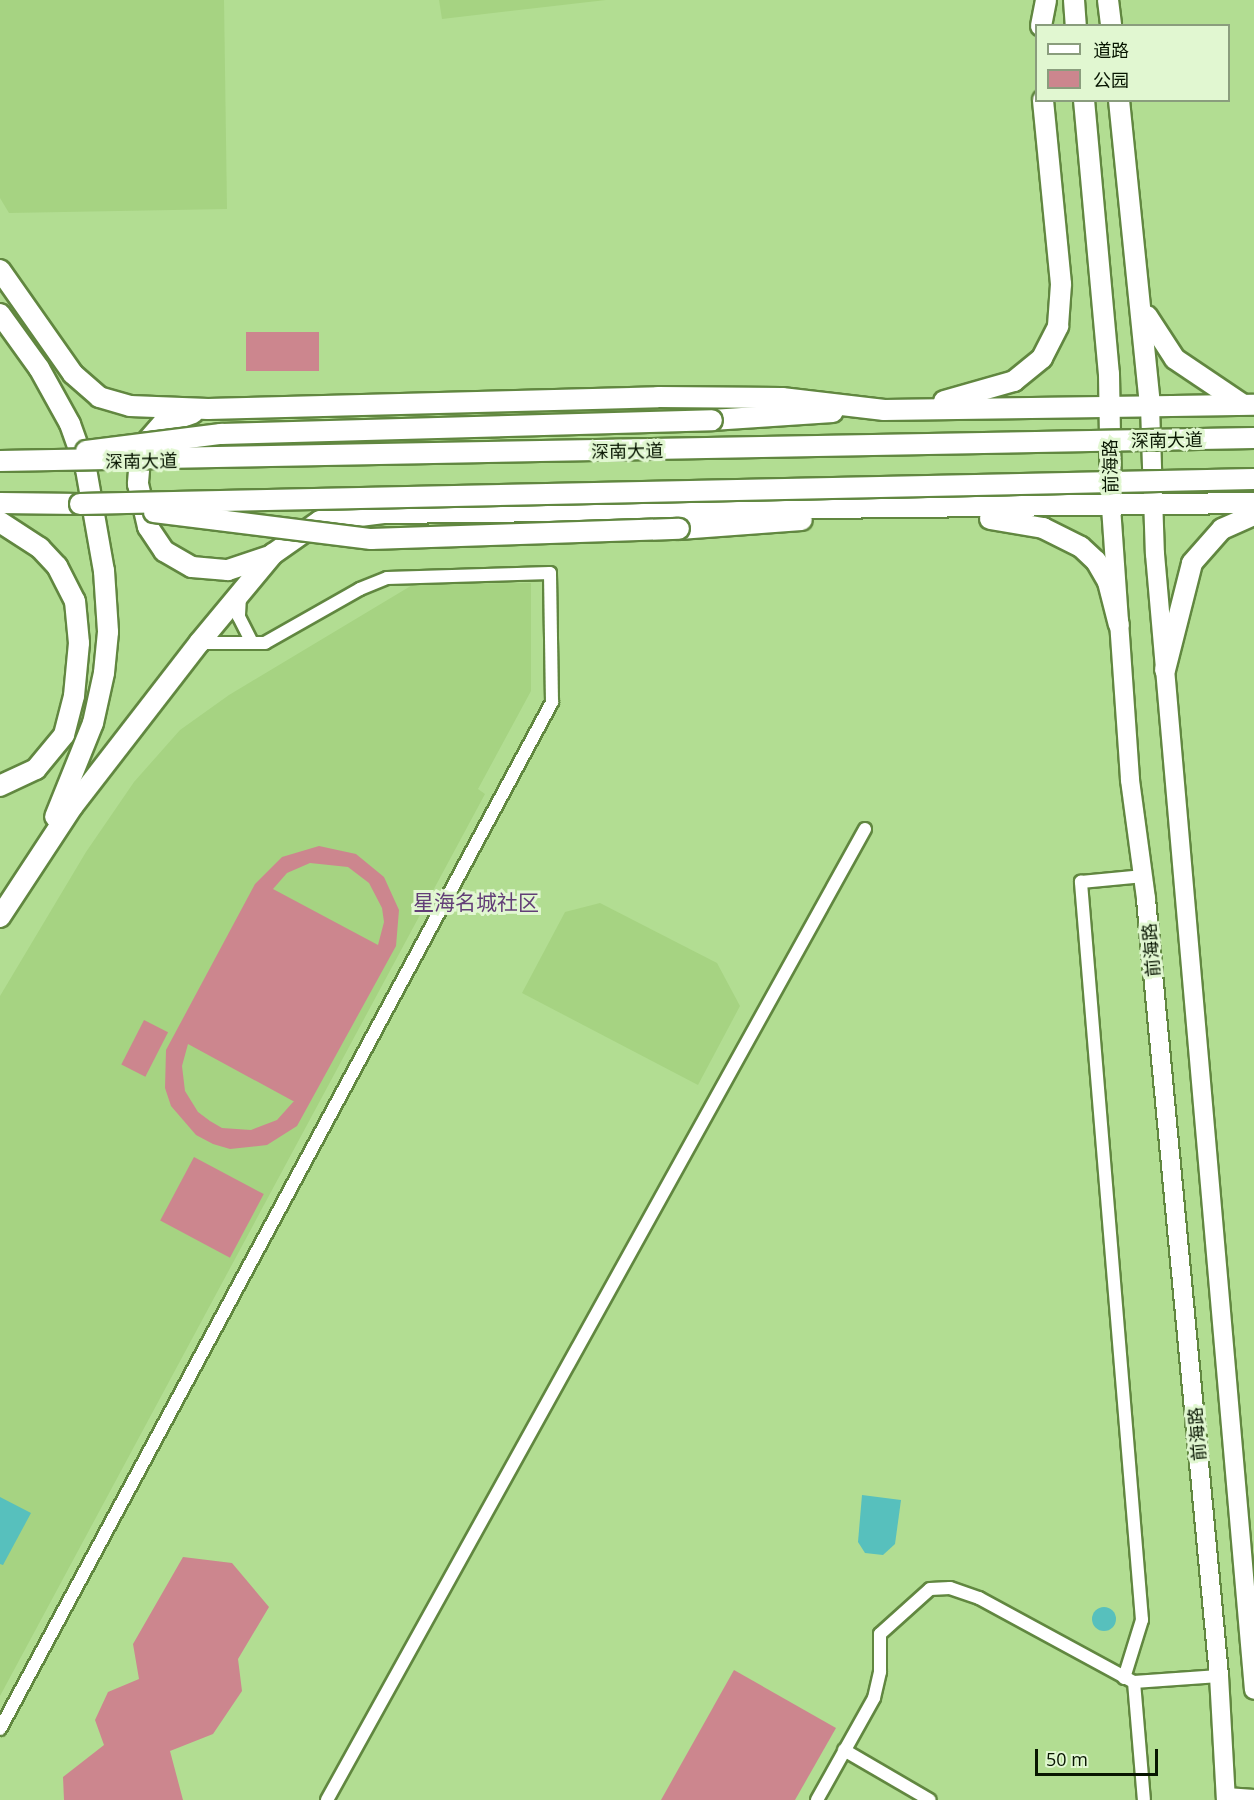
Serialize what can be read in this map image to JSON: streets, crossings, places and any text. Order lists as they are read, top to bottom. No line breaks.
{"streets":{"main road":["深南大道","前海路"]},"crossings":[["深南大道","前海路"]],"districts":["星海名城社区"],"legend":["道路","公园"],"scale_bar":"50 m"}
